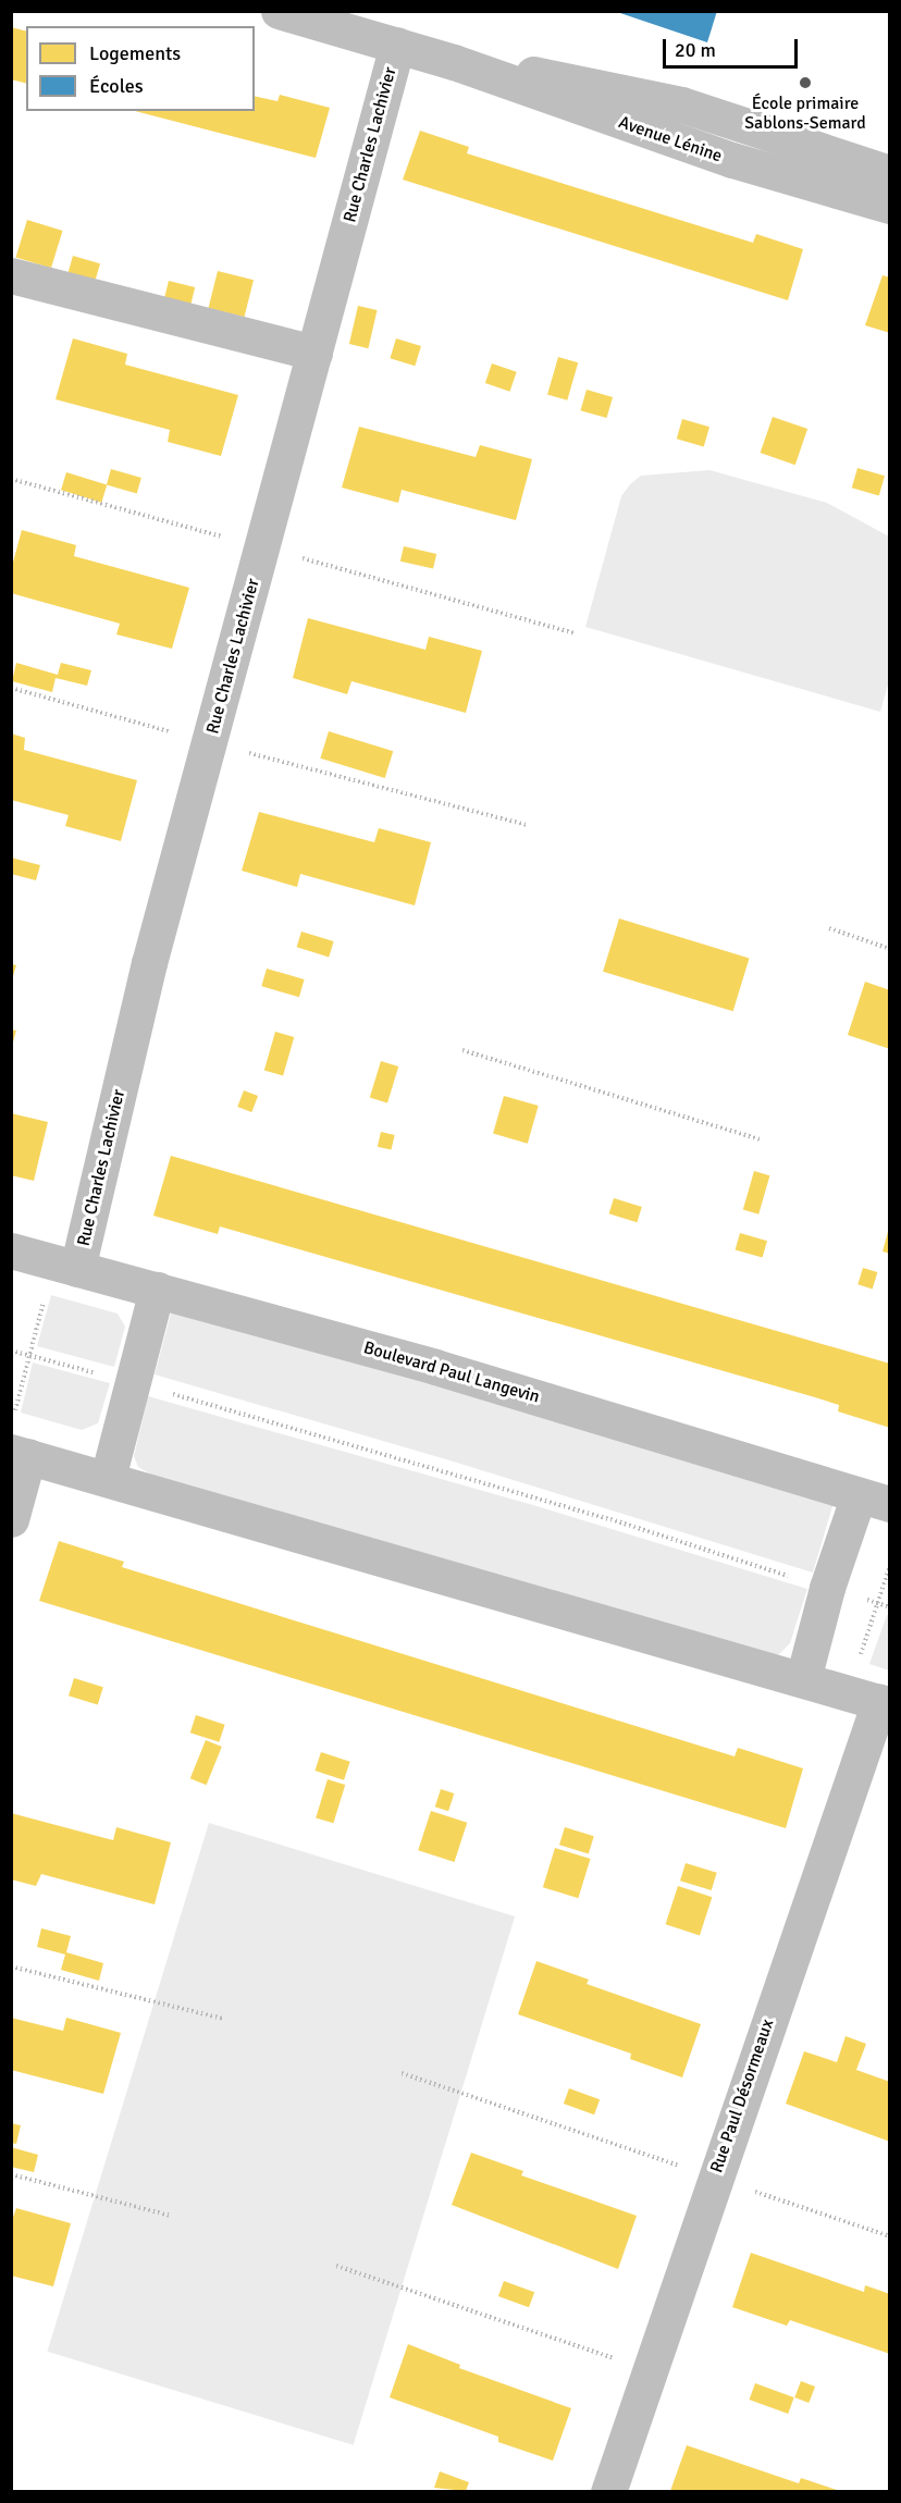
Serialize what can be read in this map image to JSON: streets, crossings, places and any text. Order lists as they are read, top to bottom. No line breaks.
{"streets":{"street":["Avenue Lénine","Rue Charles Lachivier","Boulevard Paul Langevin","Rue Paul Désormeaux"]},"crossings":[["Avenue Lénine","Rue Charles Lachivier"],["Rue Charles Lachivier","Boulevard Paul Langevin"]],"places":["École primaire Sablons-Semard"],"legend":["Logements","Écoles"],"scale_bar":"20 m"}
